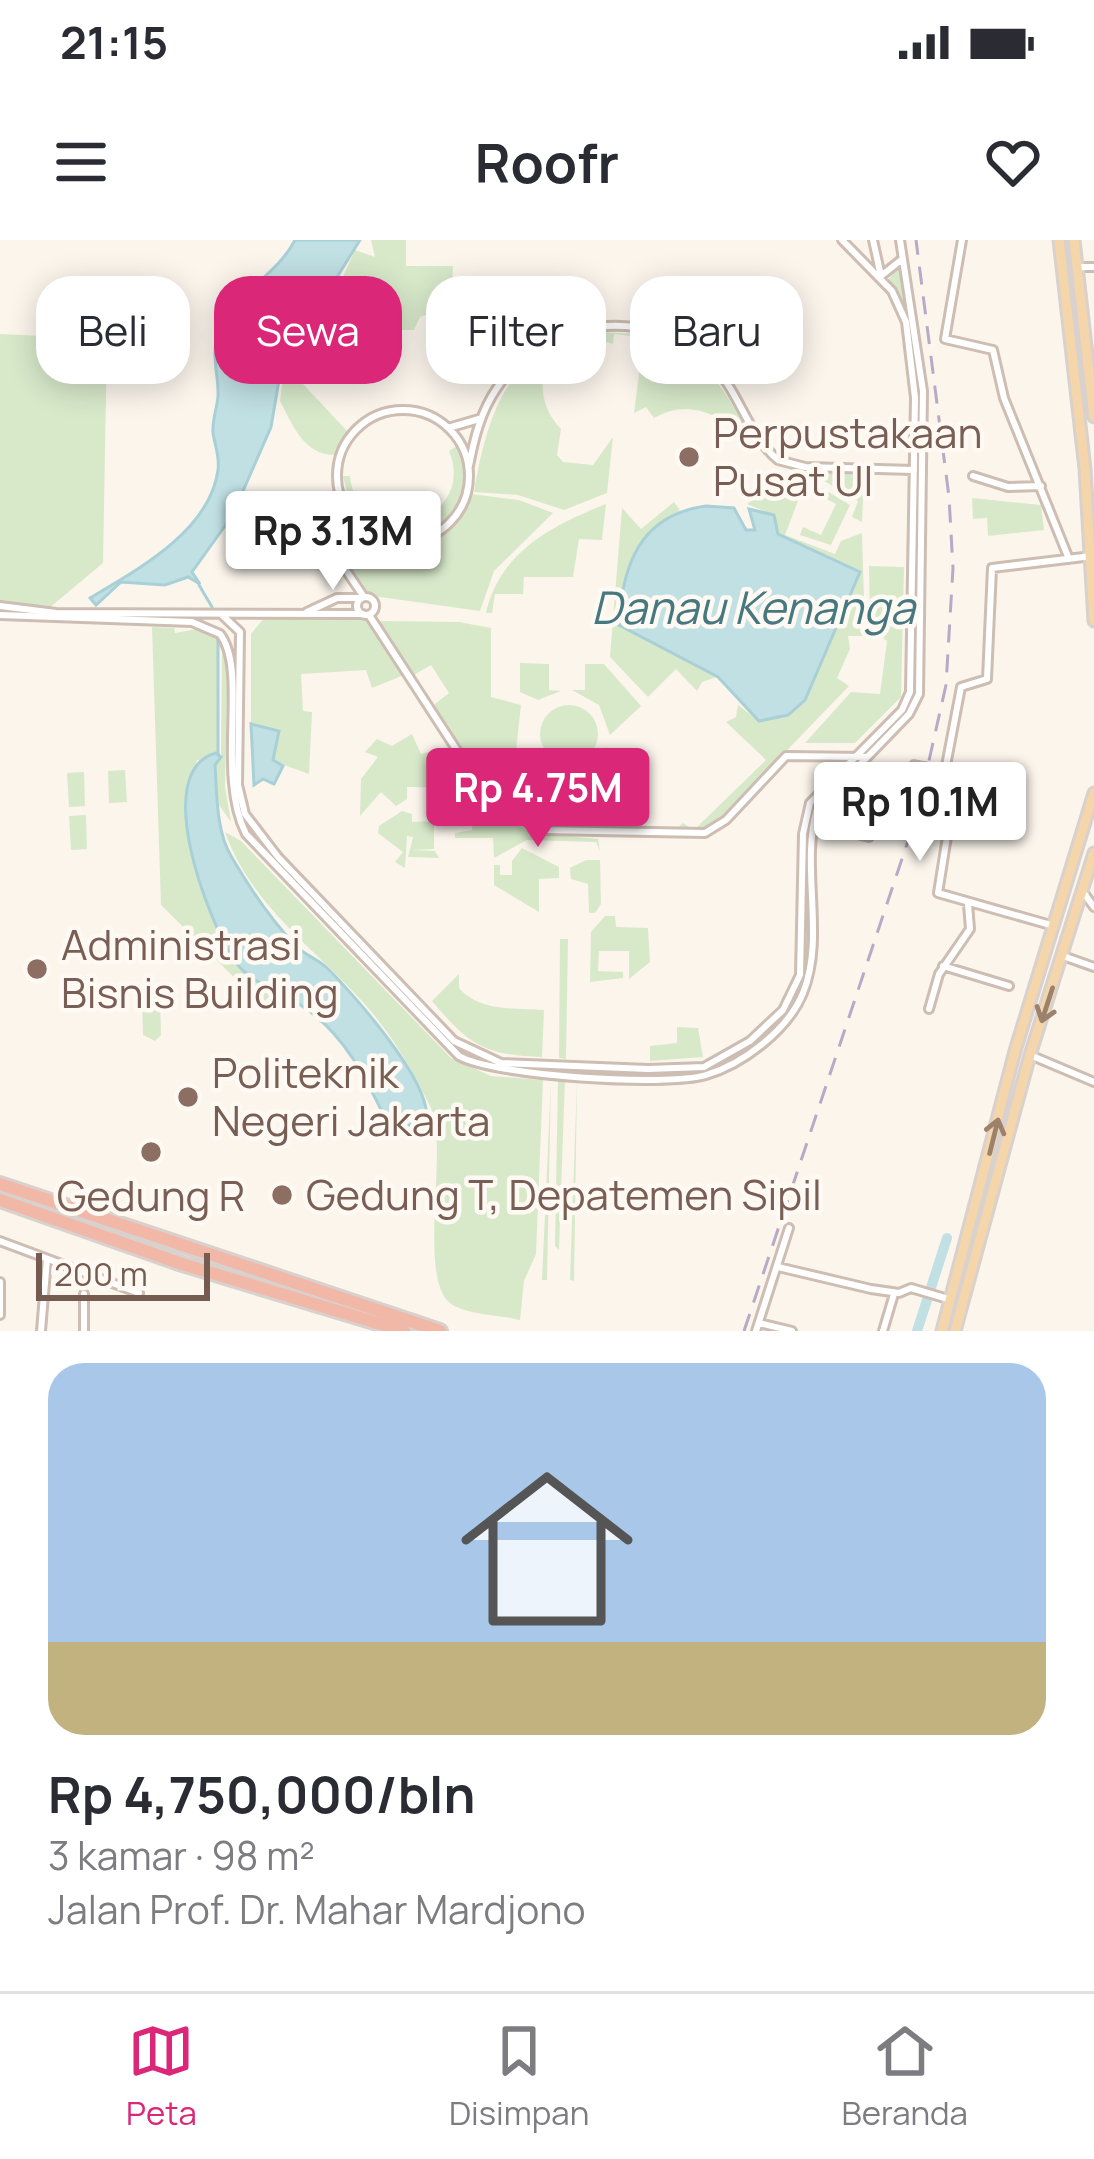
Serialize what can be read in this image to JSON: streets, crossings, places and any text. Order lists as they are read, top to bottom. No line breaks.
{"water":["Danau Kenanga"],"places":["Perpustakaan Pusat UI","Administrasi Bisnis Building","Politeknik Negeri Jakarta","Gedung R","Gedung T, Depatemen Sipil"],"scale_bar":"200 m","page":{"status":"21:15","header":"Roofr","chip":["Beli","Sewa","Filter","Baru"],"price":["Rp 3.13M","Rp 4.75M","Rp 10.1M"],"scale":"200 m","list":[{"name":"Rp 4,750,000/bln","note":"3 kamar · 98 m² · Jalan Prof. Dr. Mahar Mardjono"}],"tabs":["Peta","Disimpan","Beranda"]}}
